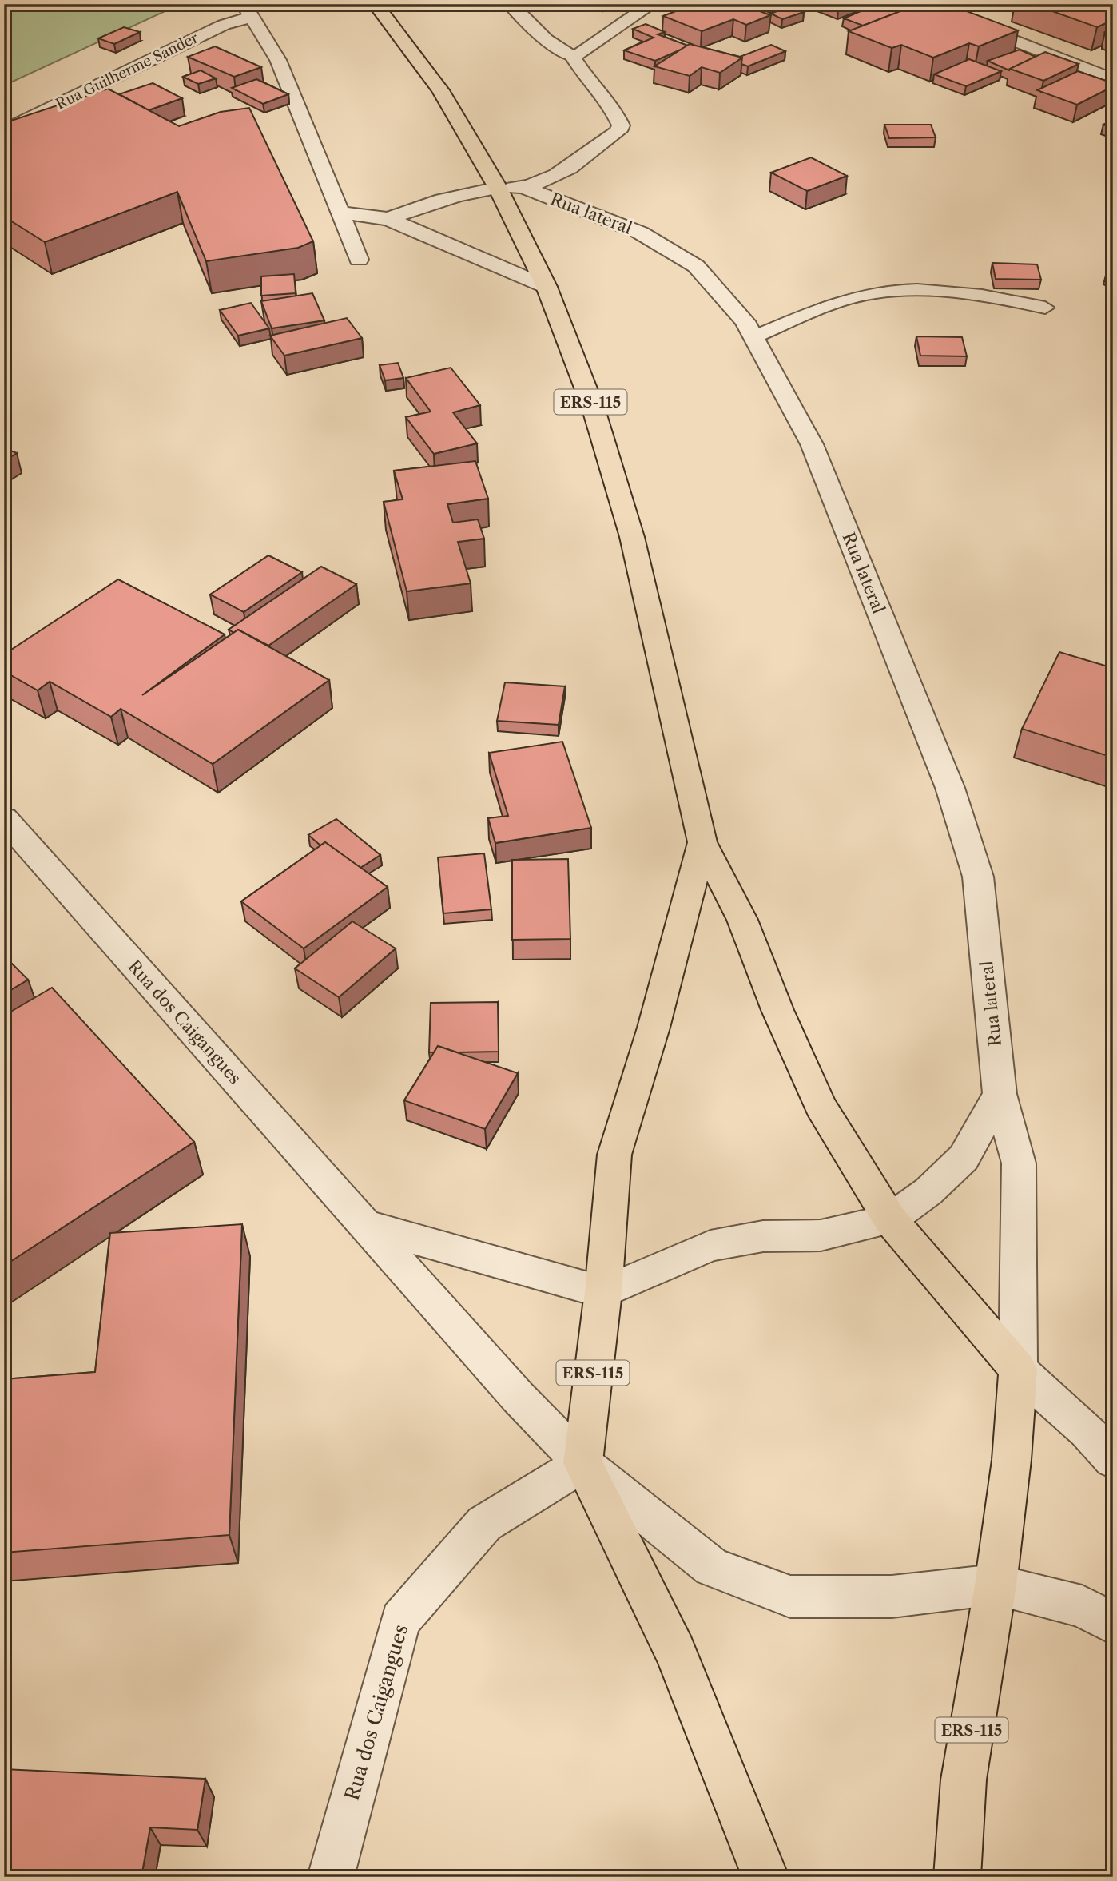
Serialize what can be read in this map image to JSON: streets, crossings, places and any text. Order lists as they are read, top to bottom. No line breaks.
{"streets":{"main road":["ERS-115"],"street":["Rua Guilherme Sander","Rua lateral","Rua dos Caigangues"]},"crossings":[["Rua lateral","ERS-115"],["ERS-115","Rua dos Caigangues"]]}
